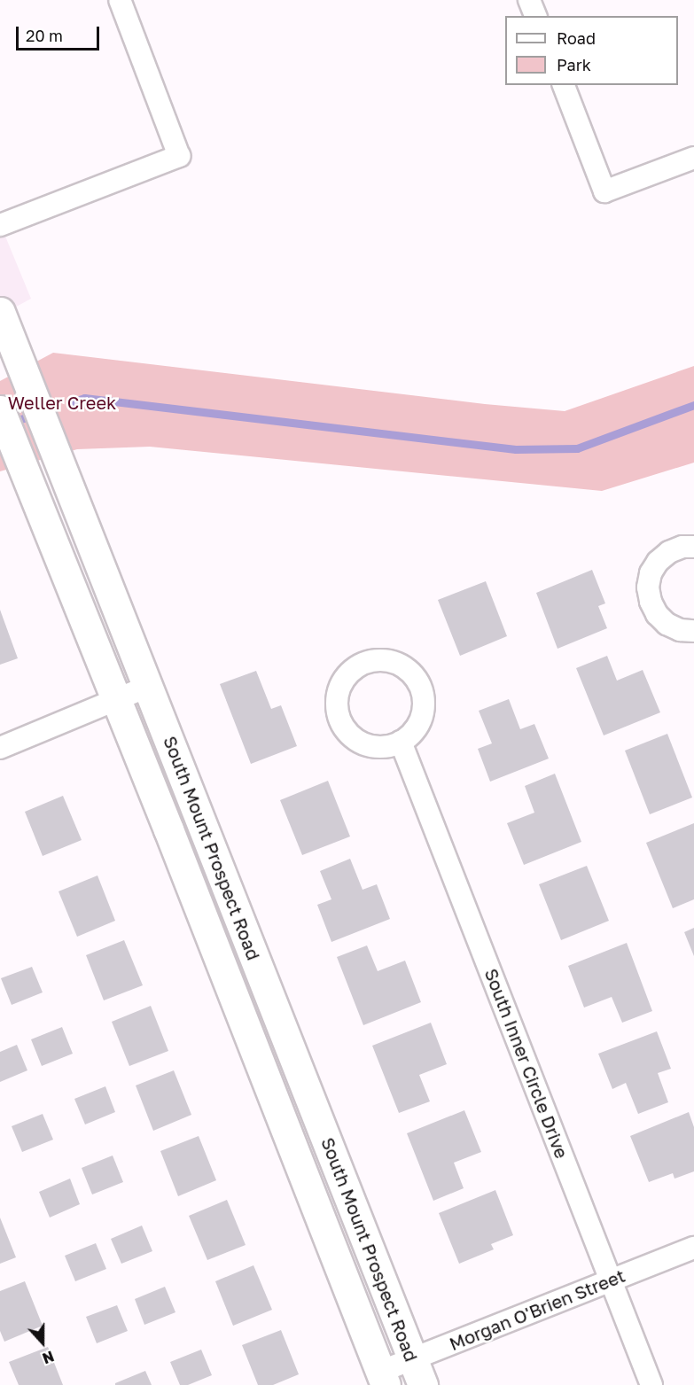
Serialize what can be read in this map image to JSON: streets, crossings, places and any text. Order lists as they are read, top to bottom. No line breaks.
{"streets":{"main road":["South Mount Prospect Road"],"street":["South Inner Circle Drive","Morgan O'Brien Street"]},"crossings":[["South Mount Prospect Road","Morgan O'Brien Street"],["South Inner Circle Drive","Morgan O'Brien Street"]],"parks":["Weller Creek"],"legend":["Road","Park"],"scale_bar":"20 m","north":"bottom"}
